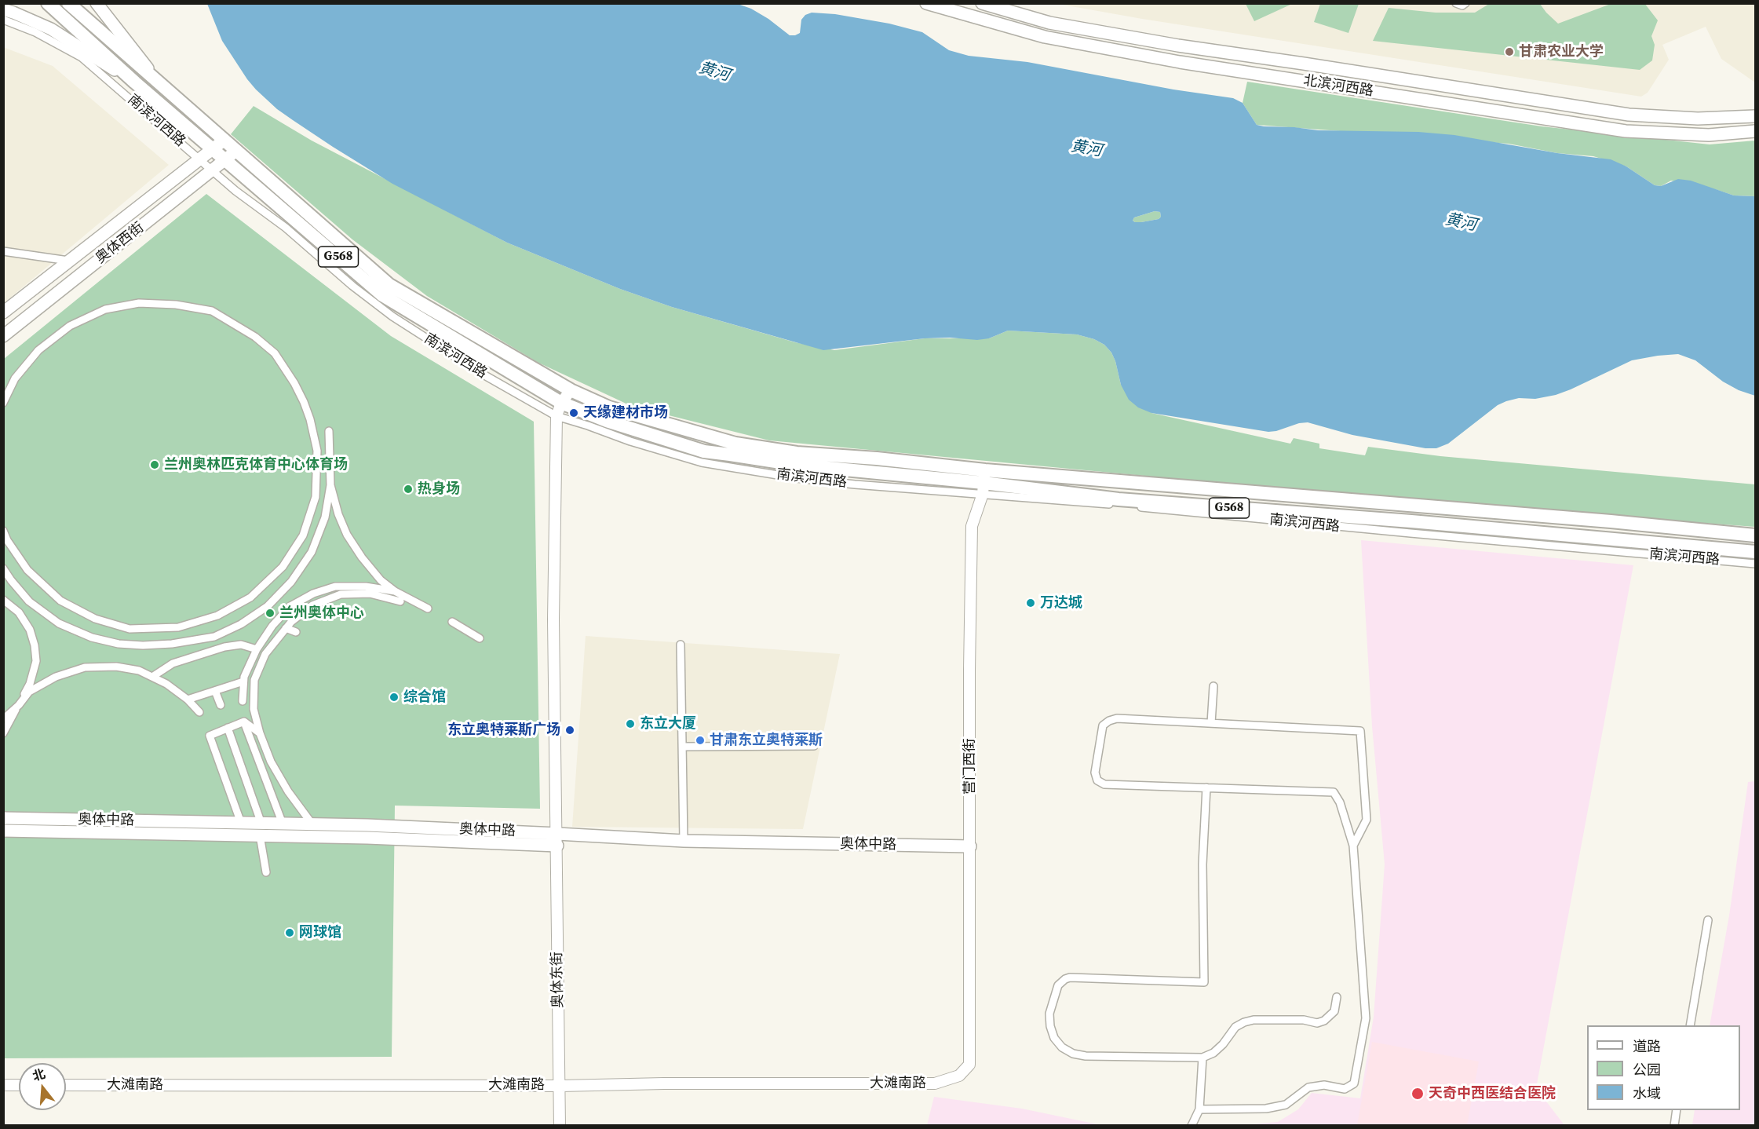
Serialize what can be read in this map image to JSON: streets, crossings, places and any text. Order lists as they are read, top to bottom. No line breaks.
{"streets":{"highway":["南滨河西路","G568"],"main road":["北滨河西路","奥体西街","奥体中路"],"street":["营门西街","奥体东街","大滩南路"]},"crossings":[["南滨河西路","奥体西街"],["南滨河西路","营门西街"],["南滨河西路","奥体东街"],["营门西街","奥体中路"],["营门西街","大滩南路"],["奥体中路","奥体东街"],["奥体东街","大滩南路"]],"water":["黄河"],"places":["甘肃农业大学","天缘建材市场","兰州奥林匹克体育中心体育场","热身场","万达城","兰州奥体中心","综合馆","东立大厦","东立奥特莱斯广场","甘肃东立奥特莱斯","网球馆","天奇中西医结合医院"],"legend":["道路","公园","水域"],"north":"top"}
